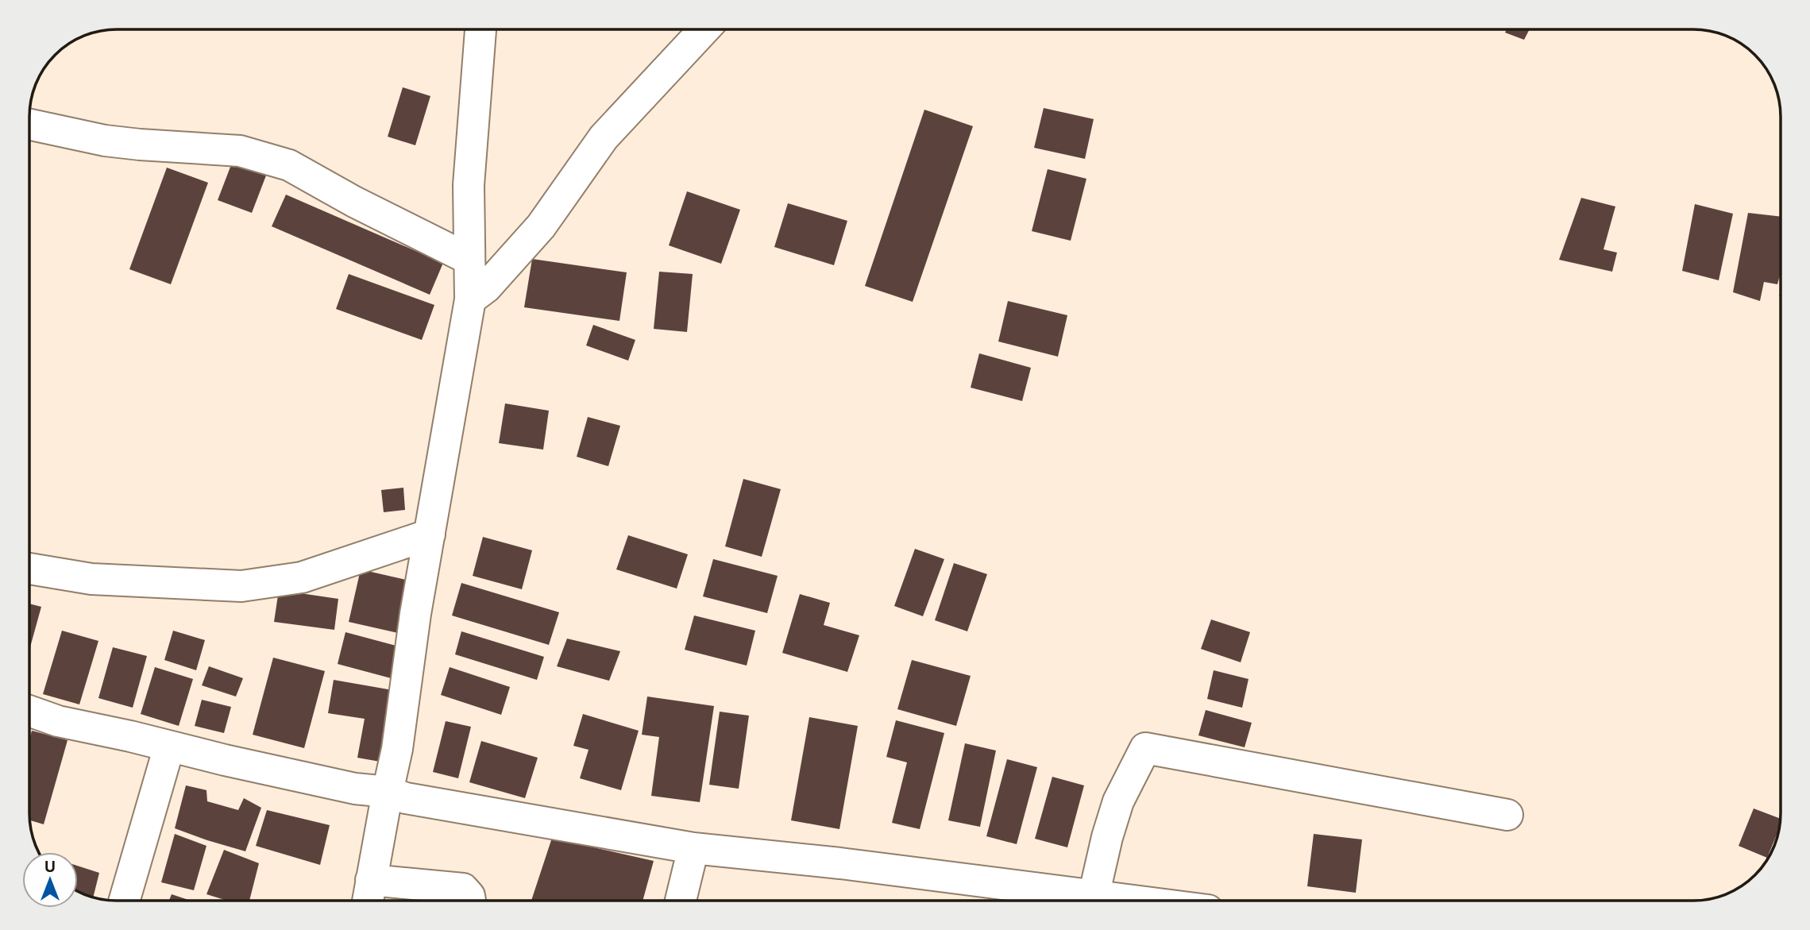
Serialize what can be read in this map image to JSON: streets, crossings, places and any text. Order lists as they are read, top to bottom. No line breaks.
{"north":"top"}
